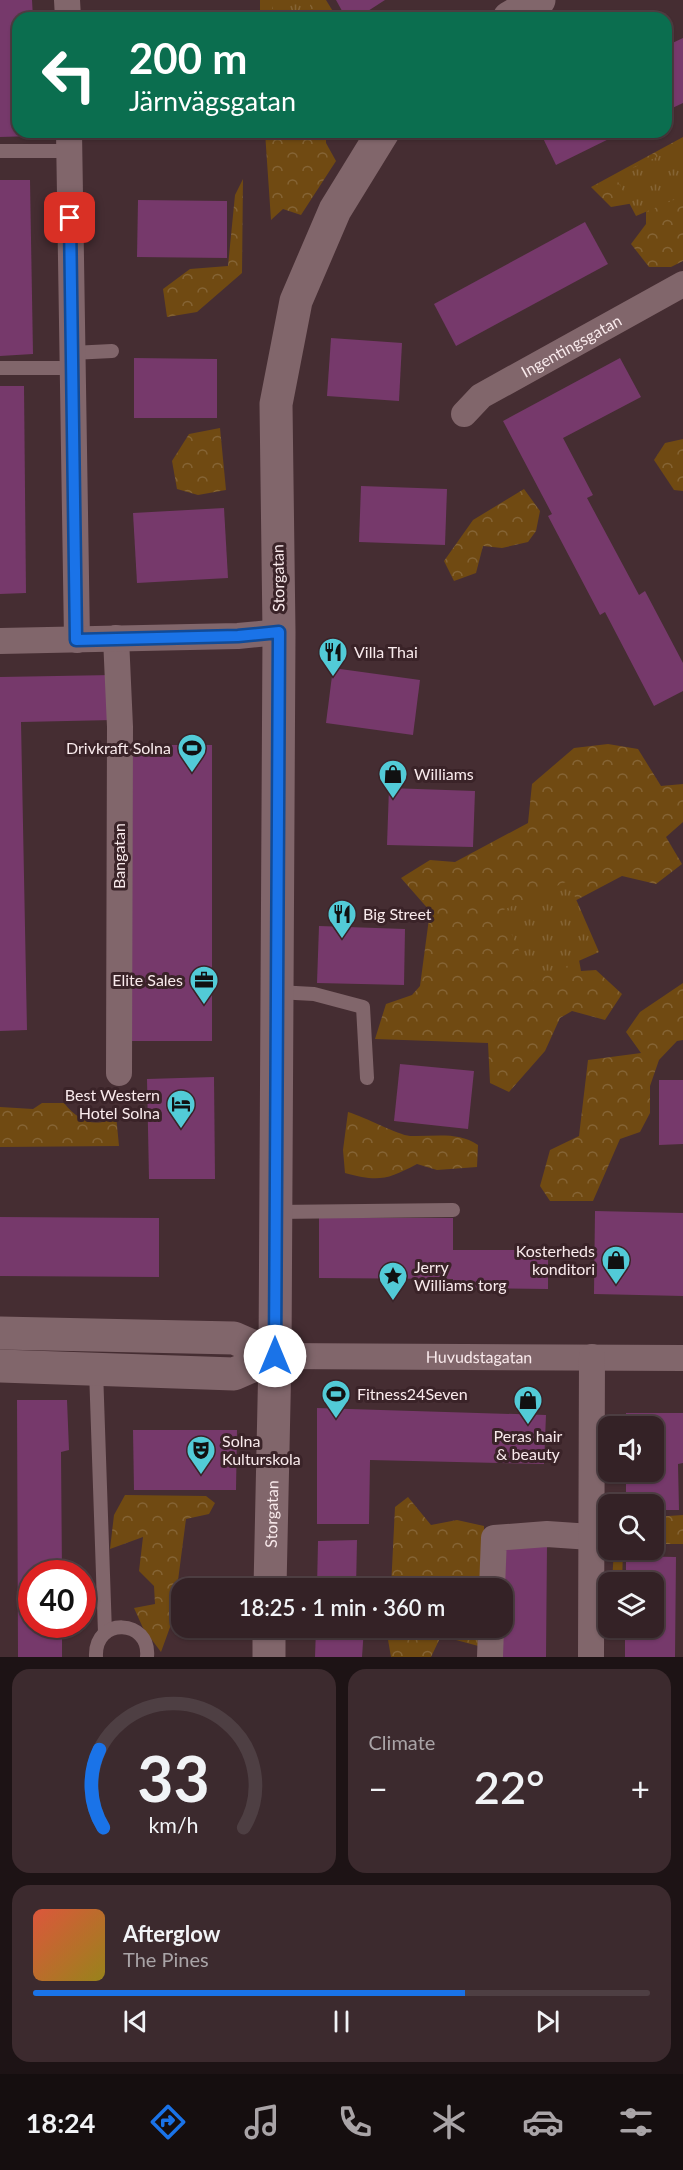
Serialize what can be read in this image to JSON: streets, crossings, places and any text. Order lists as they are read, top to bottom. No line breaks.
{"streets":{"street":["Ingentingsgatan","Storgatan","Bangatan","Huvudstagatan"]},"crossings":[["Storgatan","Huvudstagatan"]],"places":{"restaurant":["Villa Thai","Big Street"],"sports":["Drivkraft Solna","Fitness24Seven"],"shop":["Williams","Kosterheds konditori","Peras hair & beauty"],"office":["Elite Sales"],"hotel":["Best Western Hotel Solna"],"place":["Jerry Williams torg"],"theatre":["Solna Kulturskola"]},"page":{"turn":["200 m","Järnvägsgatan"],"limit":"40","trip":"18:25 · 1 min · 360 m","tile":"Climate","heat":["−","22°","+"],"song":["Afterglow","The Pines"],"tabs":"18:24","gauge":["33","km/h"]}}
